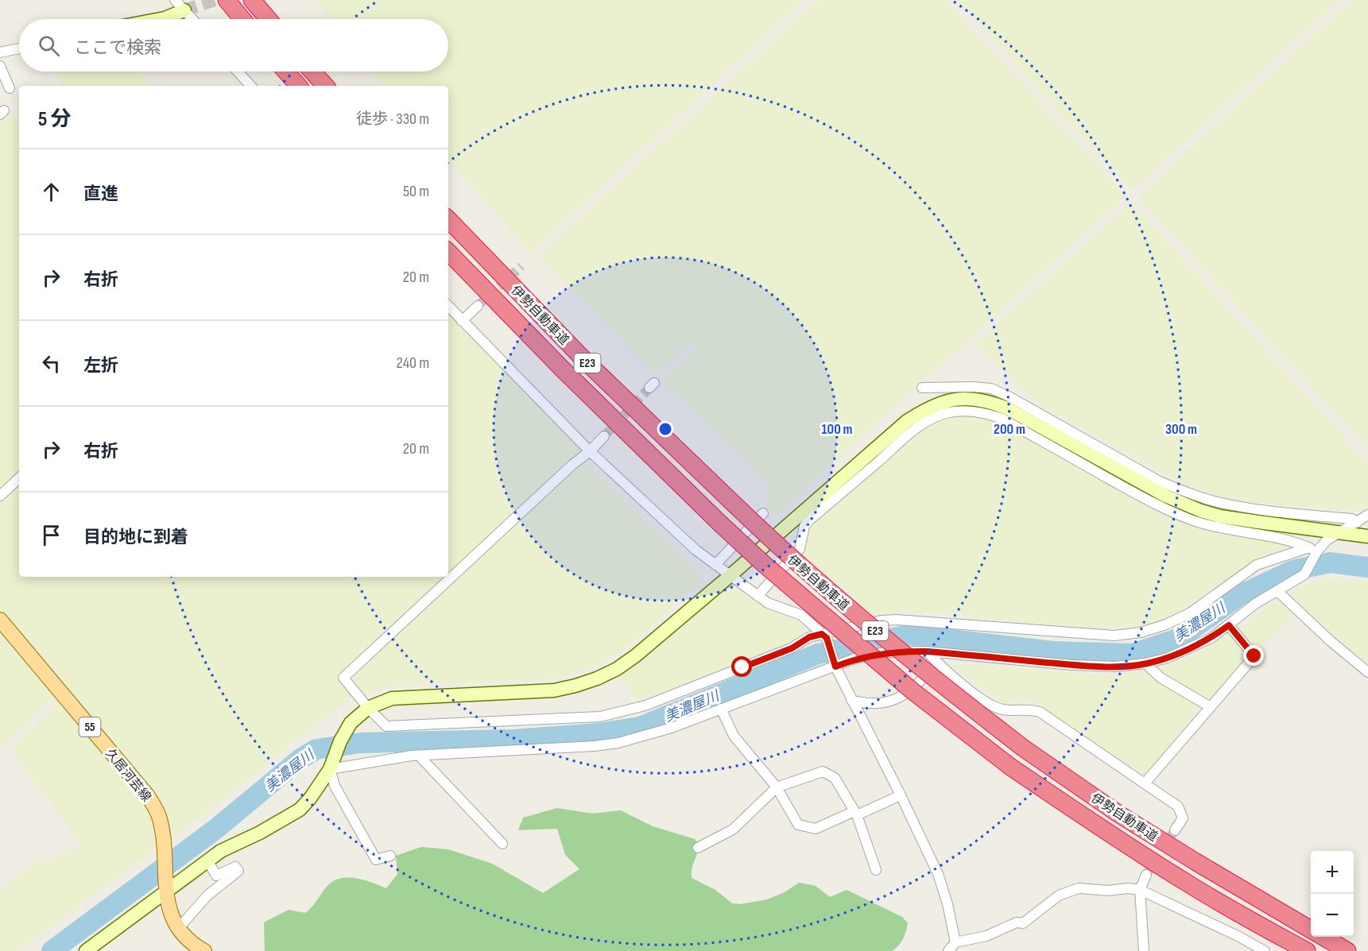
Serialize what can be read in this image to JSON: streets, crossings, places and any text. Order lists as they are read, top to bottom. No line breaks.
{"streets":{"highway":["伊勢自動車道","E23"],"main road":["55","久居河芸線"]},"water":["美濃屋川"],"page":{"search":"ここで検索","heading":["5 分","徒歩 · 330 m"],"list":[["直進","50 m"],["右折","20 m"],["左折","240 m"],["右折","20 m"],"目的地に到着"],"map_buttons":["+","−"]},"rings":["100 m","200 m","300 m"]}
